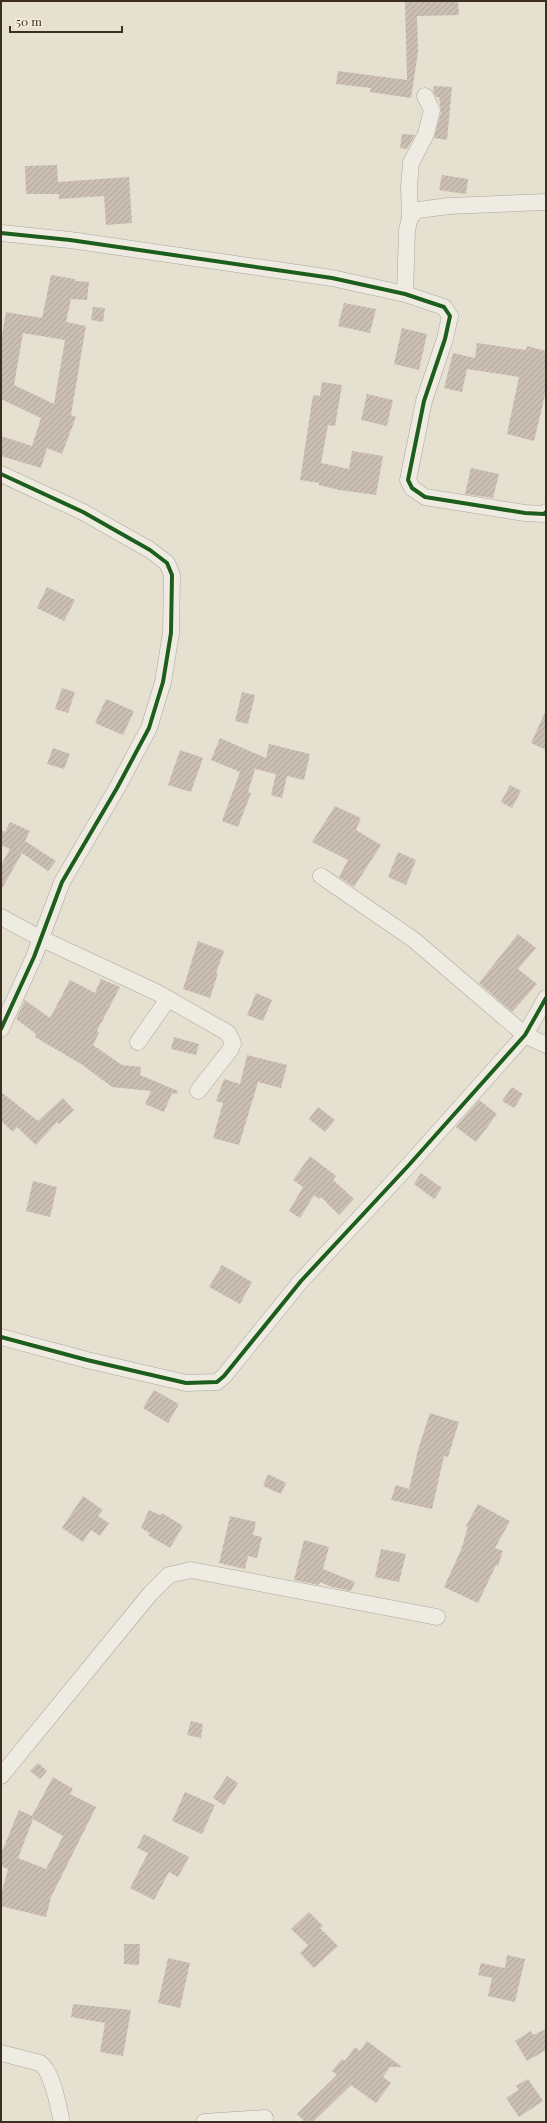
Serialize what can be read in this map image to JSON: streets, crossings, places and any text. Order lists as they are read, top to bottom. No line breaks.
{"scale_bar":"50 m"}
